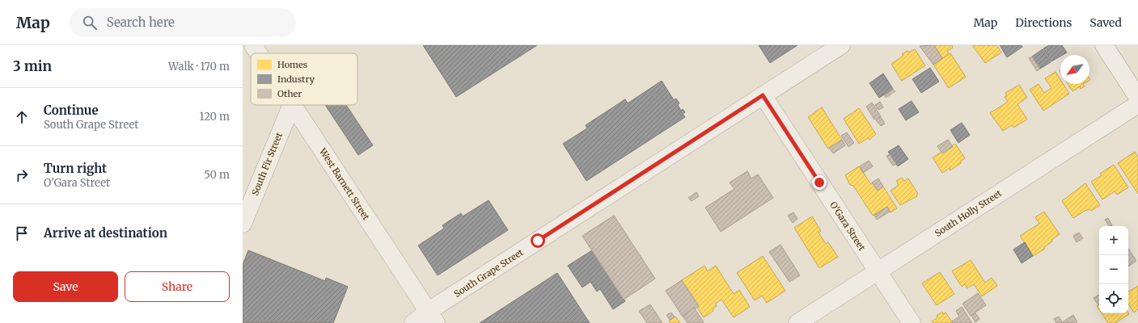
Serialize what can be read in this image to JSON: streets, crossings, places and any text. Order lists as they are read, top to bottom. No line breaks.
{"streets":{"street":["South Fir Street","West Barnett Street","South Holly Street","O'Gara Street","South Grape Street"]},"crossings":[["West Barnett Street","South Grape Street"],["South Holly Street","O'Gara Street"],["O'Gara Street","South Grape Street"]],"legend":["Homes","Industry","Other"],"north":"bottom left","page":{"header":"Map","search":"Search here","nav":["Map","Directions","Saved"],"heading":["3 min","Walk · 170 m"],"list":[["Continue","South Grape Street","120 m"],["Turn right","O'Gara Street","50 m"],"Arrive at destination"],"map_buttons":["+","−"],"buttons":["Save","Share"]}}
